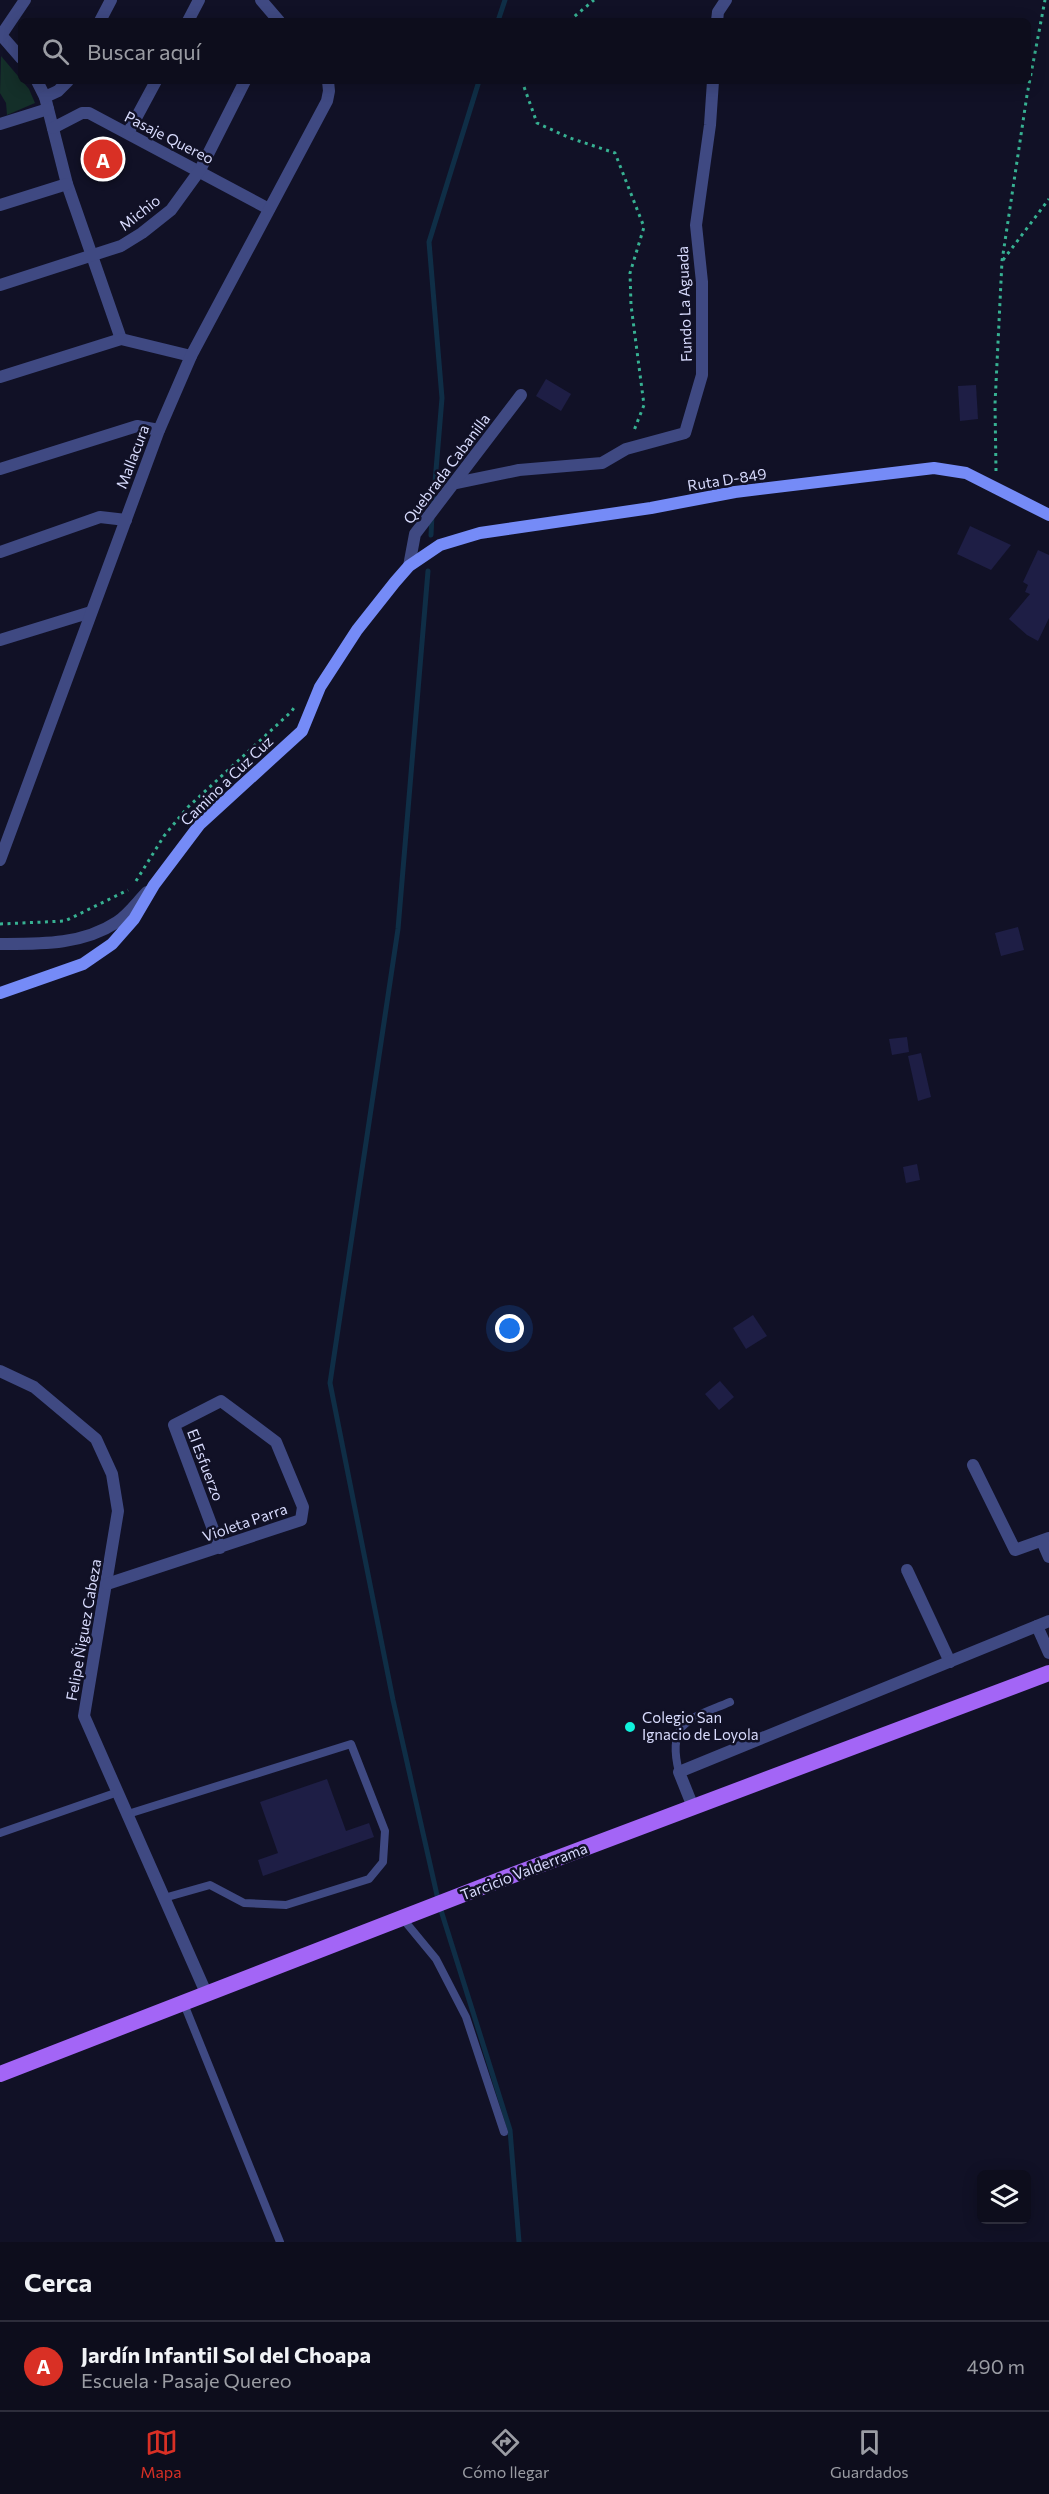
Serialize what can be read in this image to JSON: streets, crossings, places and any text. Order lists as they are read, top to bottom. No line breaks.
{"streets":{"main road":["Ruta D-849","Camino a Cuz Cuz","Tarcicio Valderrama"],"street":["Pasaje Quereo","Michio","Fundo La Aguada","Mallacura","Quebrada Cabanilla","El Esfuerzo","Violeta Parra","Felipe Ñiguez Cabeza"]},"crossings":[["Pasaje Quereo","Michio"],["Pasaje Quereo","Mallacura"],["Fundo La Aguada","Quebrada Cabanilla"],["Quebrada Cabanilla","Ruta D-849"],["Quebrada Cabanilla","Camino a Cuz Cuz"],["Ruta D-849","Camino a Cuz Cuz"],["El Esfuerzo","Violeta Parra"],["Violeta Parra","Felipe Ñiguez Cabeza"],["Felipe Ñiguez Cabeza","Tarcicio Valderrama"]],"places":["Colegio San Ignacio de Loyola"],"page":{"search":"Buscar aquí","pins":"A","heading":"Cerca","list":[{"mark":"A","name":"Jardín Infantil Sol del Choapa","note":"Escuela · Pasaje Quereo","value":"490 m"}],"nav":["Mapa","Cómo llegar","Guardados"]}}
